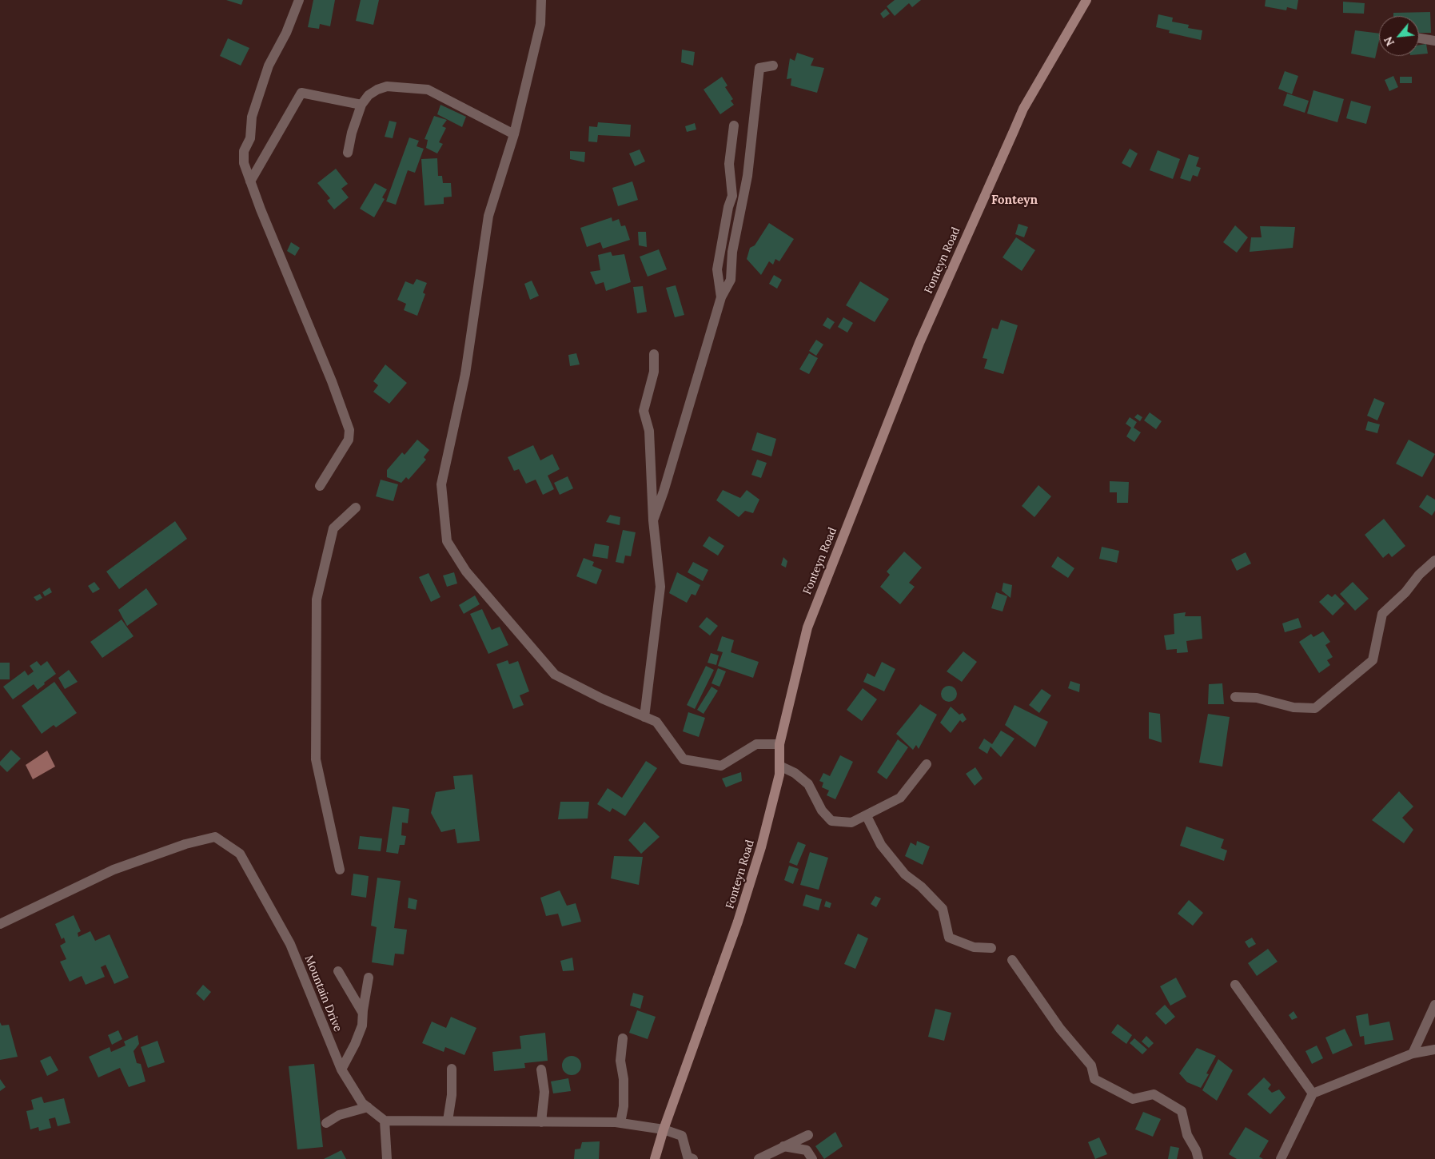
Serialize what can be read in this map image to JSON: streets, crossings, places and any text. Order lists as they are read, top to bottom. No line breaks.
{"streets":{"street":["Fonteyn Road","Mountain Drive"]},"districts":["Fonteyn"],"north":"bottom left"}
